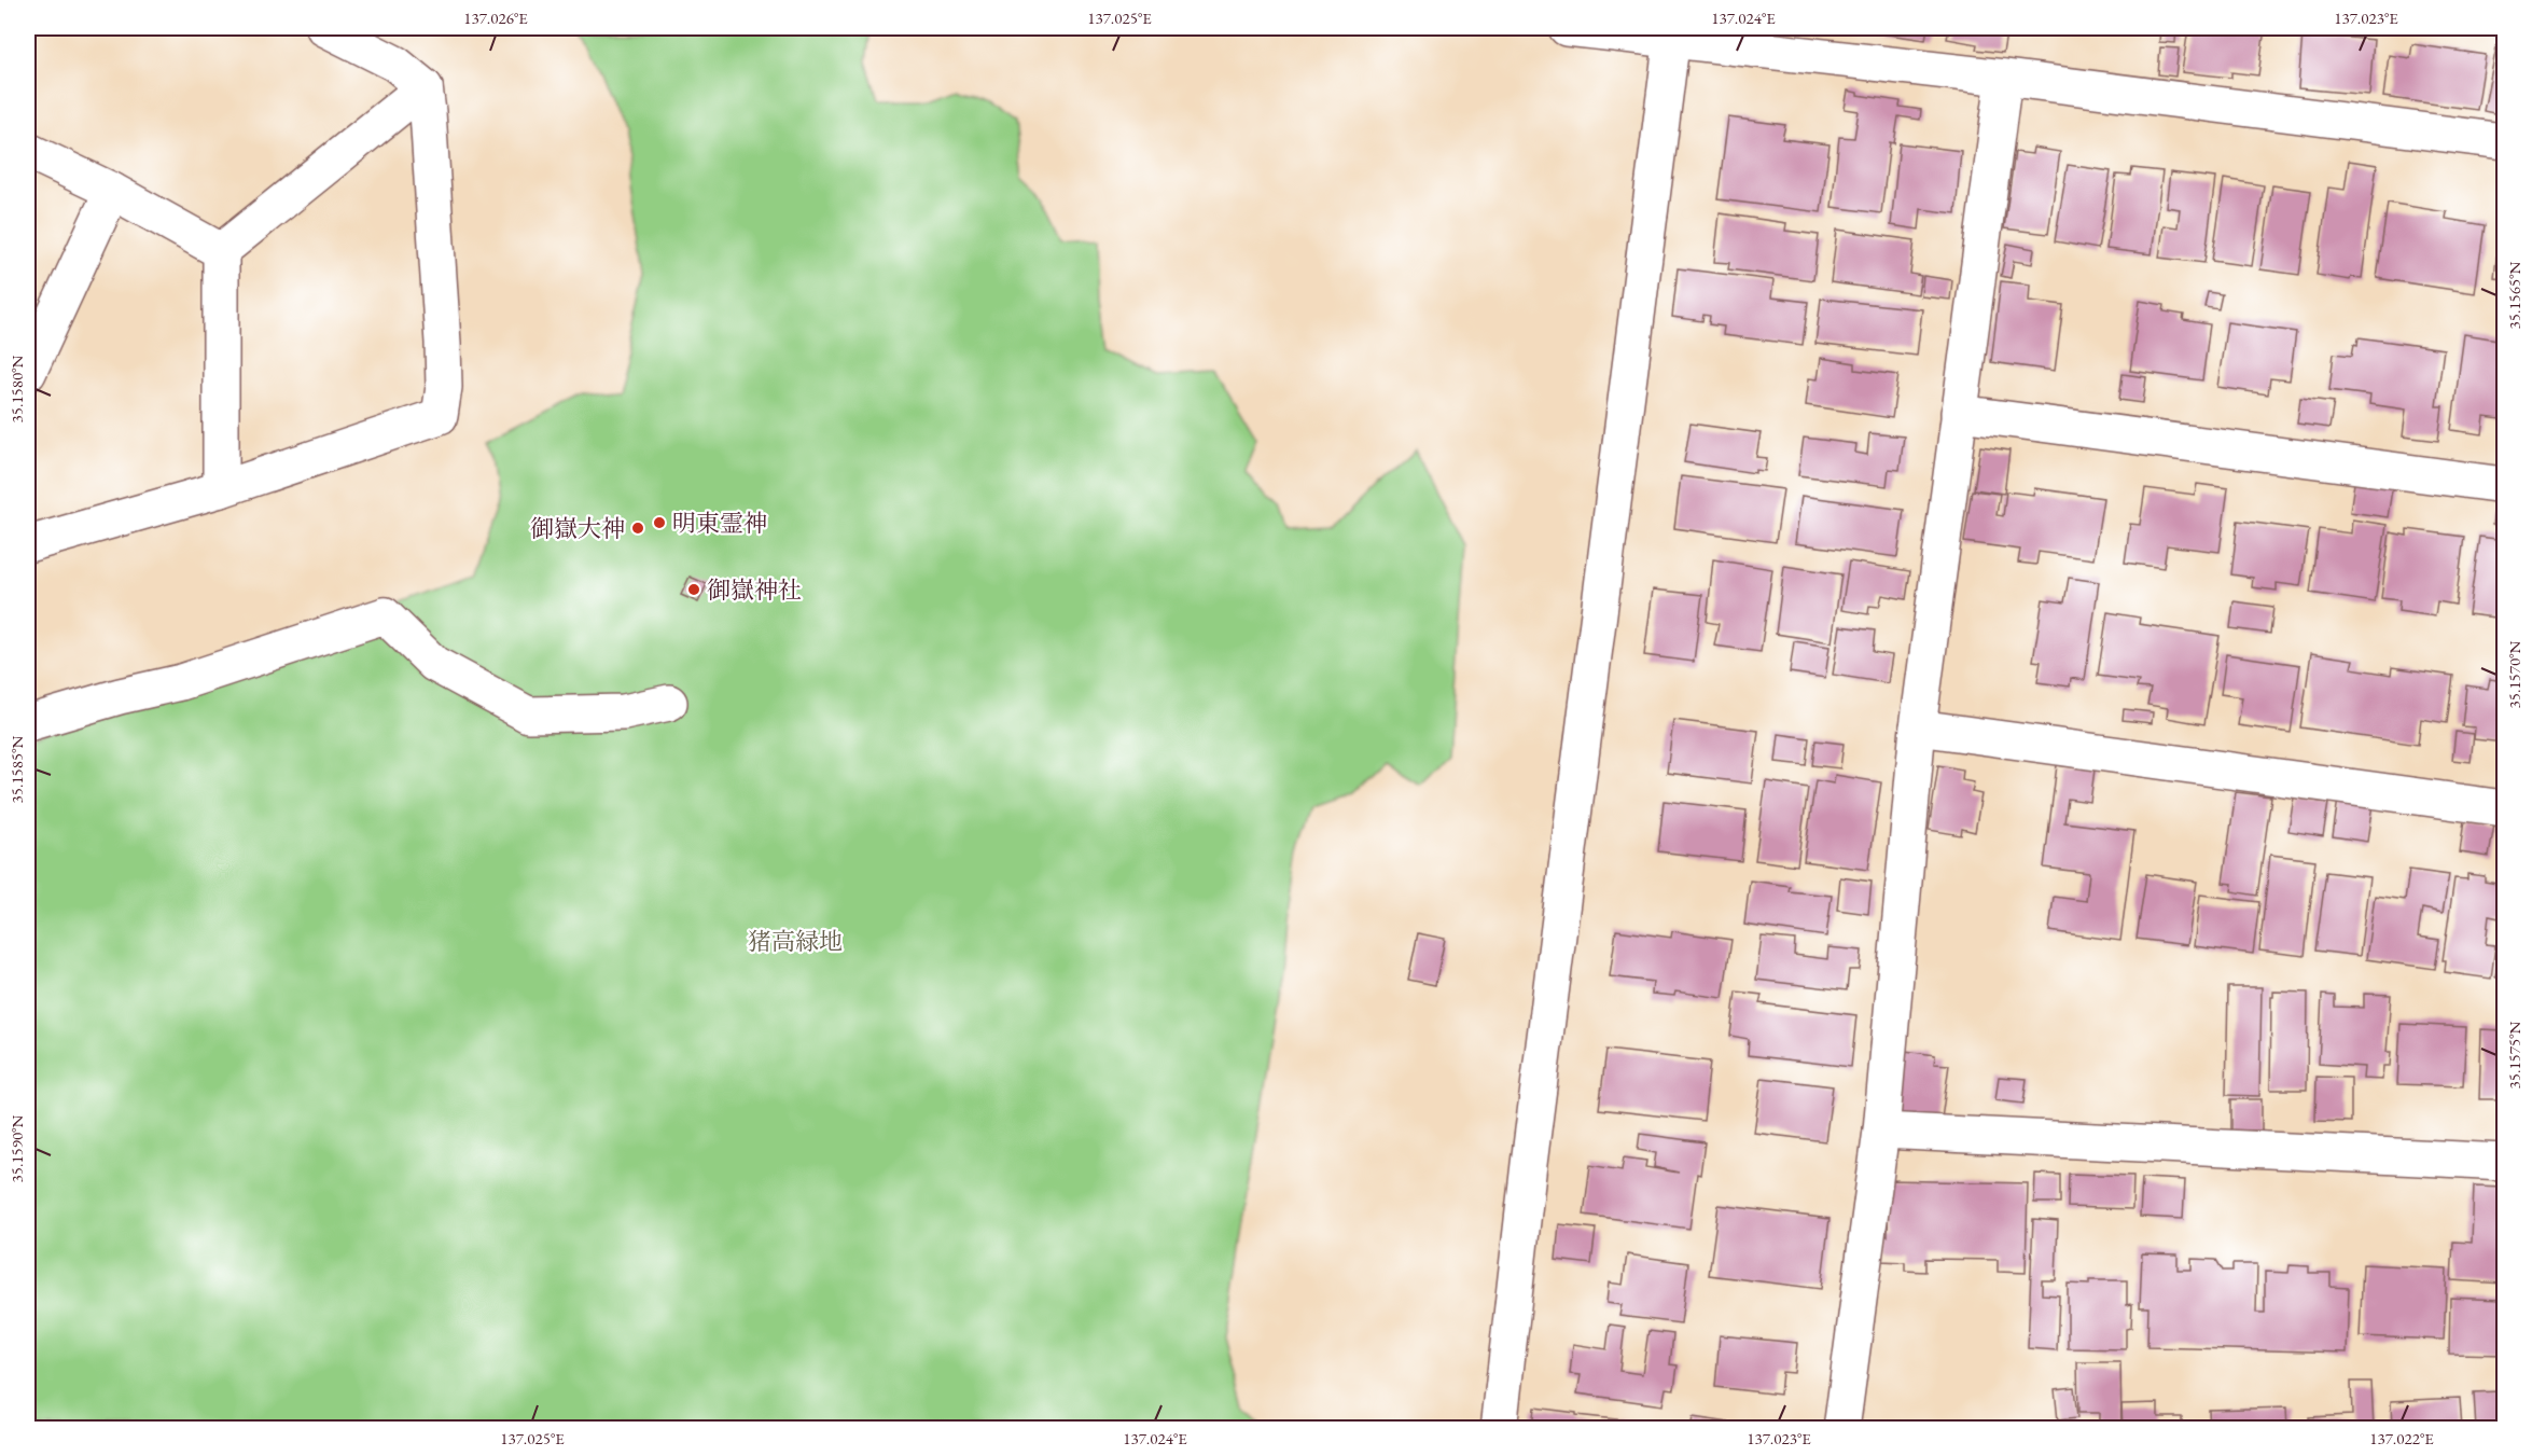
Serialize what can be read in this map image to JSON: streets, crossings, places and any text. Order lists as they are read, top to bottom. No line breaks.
{"parks":["猪高緑地"],"places":["明東霊神","御嶽大神","御嶽神社"],"coordinates":["137.026°E","137.025°E","137.024°E","137.023°E","35.1565°N","35.1580°N","35.1570°N","35.1585°N","35.1575°N","35.1590°N","137.022°E"]}
